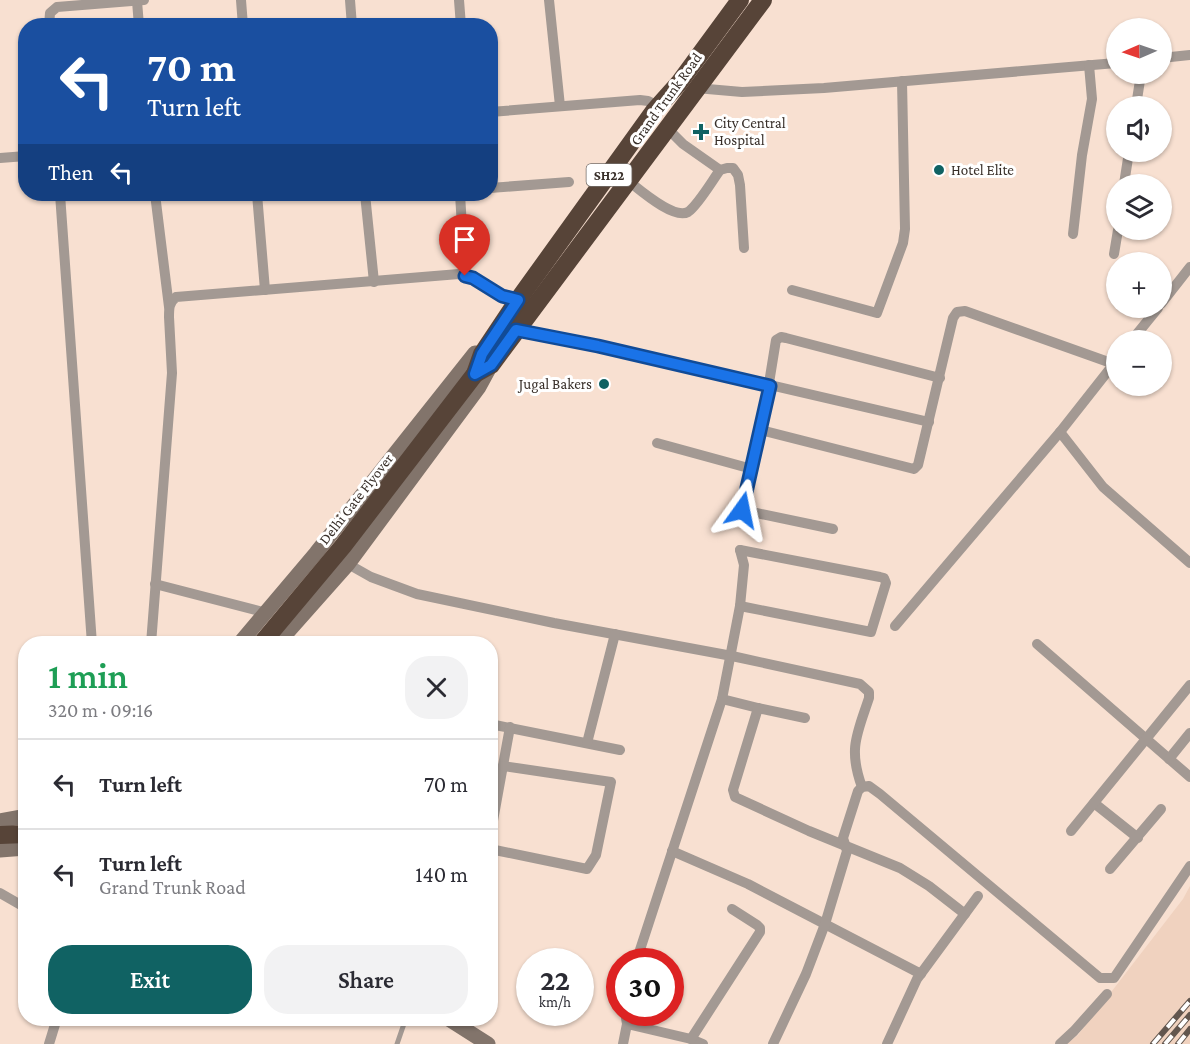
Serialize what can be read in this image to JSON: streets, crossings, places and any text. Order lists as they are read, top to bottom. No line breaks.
{"streets":{"highway":["Grand Trunk Road","SH22","Delhi Gate Flyover"]},"crossings":[["Grand Trunk Road","Delhi Gate Flyover"]],"places":{"health":["City Central Hospital"],"other":["Hotel Elite","Jugal Bakers"]},"north":"left","page":{"map_buttons":["+","−"],"turn":["70 m","Turn left"],"then":"Then","heading":["1 min","320 m · 09:16"],"list":[{"name":"Turn left","value":"70 m"},{"name":"Turn left","note":"Grand Trunk Road","value":"140 m"}],"buttons":["Exit","Share"],"speed":"22 km/h","limit":"30"}}
